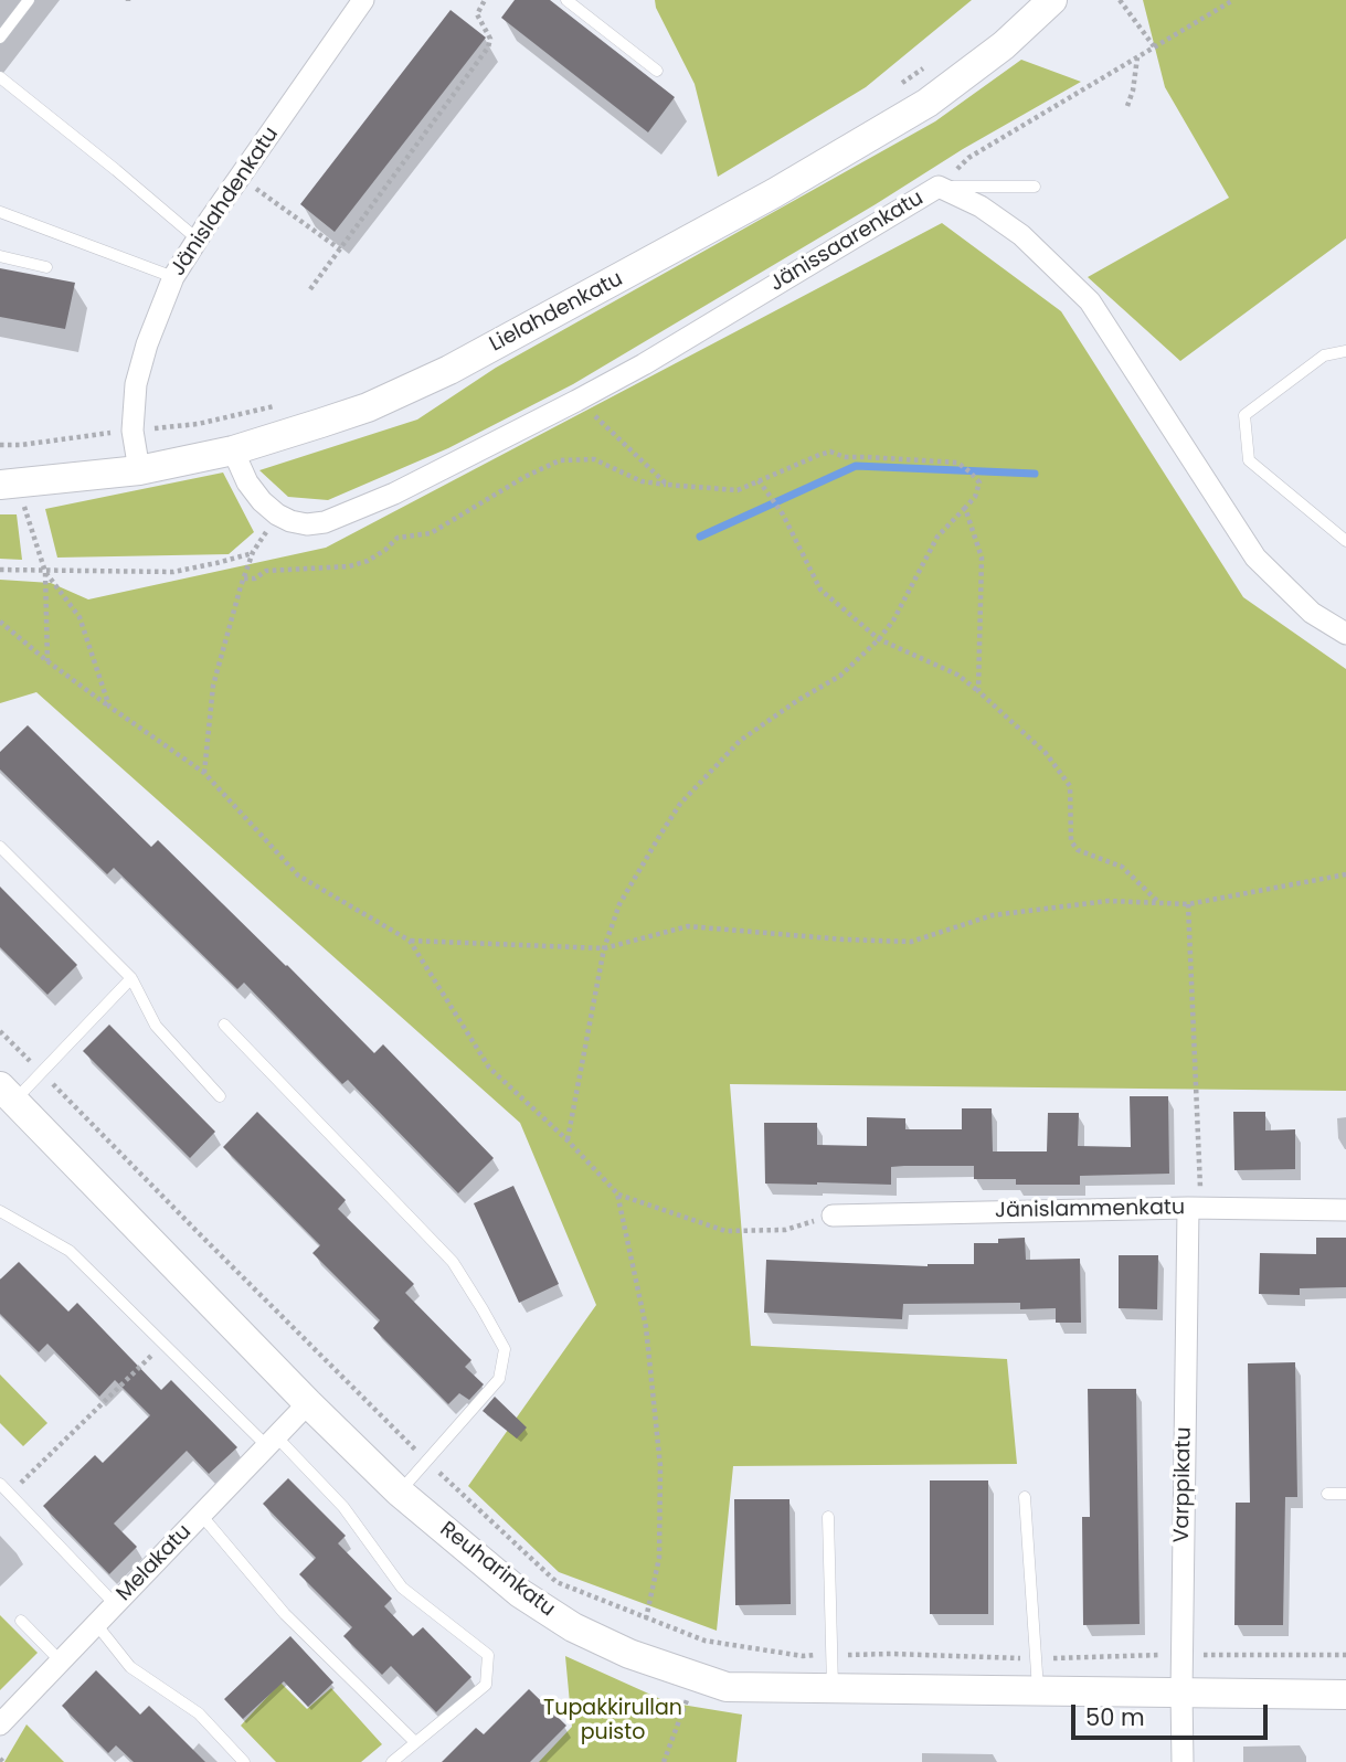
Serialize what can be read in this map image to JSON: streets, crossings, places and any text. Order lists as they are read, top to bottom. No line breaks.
{"streets":{"street":["Jänislahdenkatu","Jänissaarenkatu","Lielahdenkatu","Jänislammenkatu","Varppikatu","Melakatu","Reuharinkatu"]},"crossings":[["Jänislahdenkatu","Lielahdenkatu"],["Jänislammenkatu","Varppikatu"],["Varppikatu","Reuharinkatu"],["Melakatu","Reuharinkatu"]],"parks":["Tupakkirullan puisto"],"scale_bar":"50 m"}
